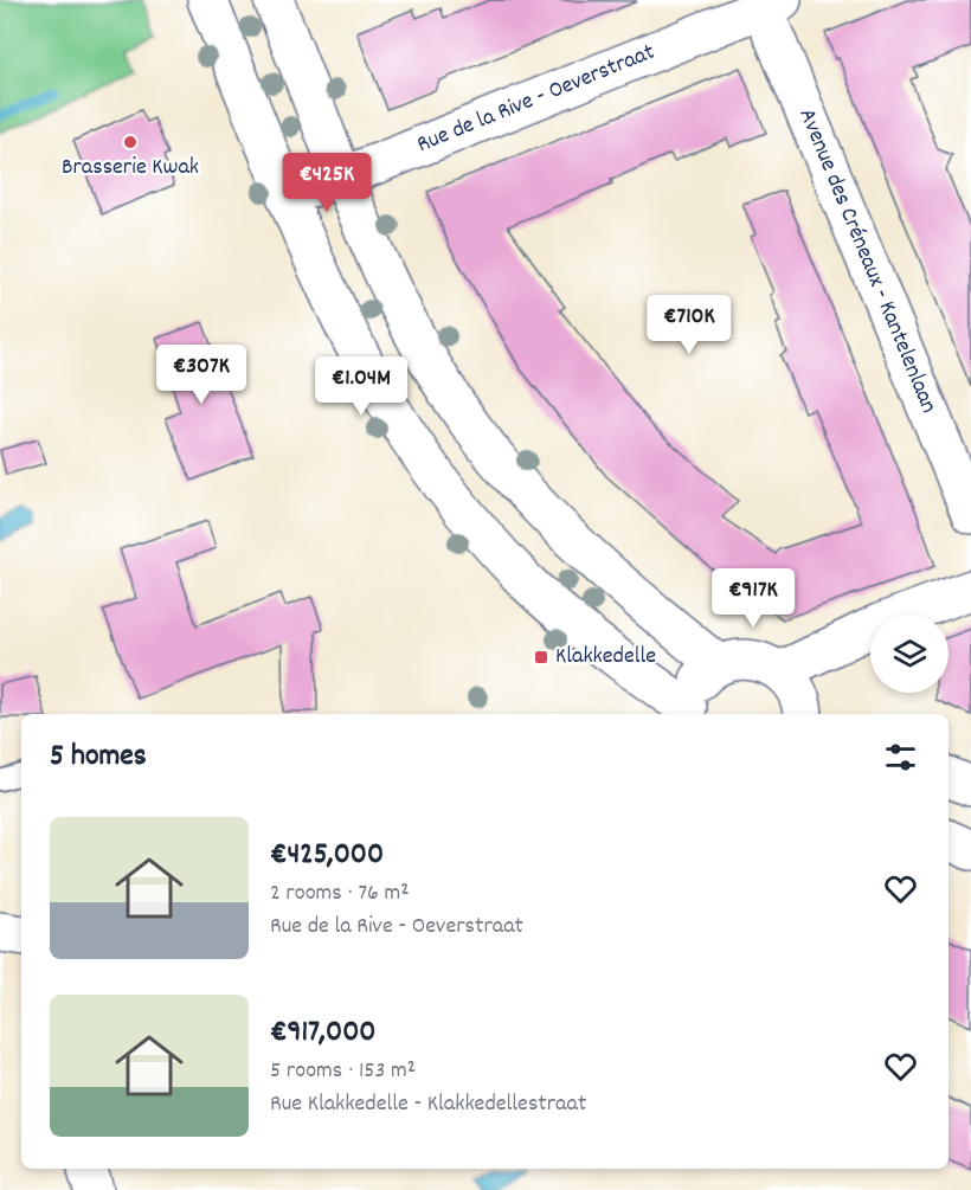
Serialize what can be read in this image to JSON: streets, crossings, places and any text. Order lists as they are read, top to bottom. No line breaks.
{"streets":{"main road":["Rue de la Rive - Oeverstraat","Avenue des Créneaux - Kantelenlaan"]},"crossings":[["Rue de la Rive - Oeverstraat","Avenue des Créneaux - Kantelenlaan"]],"places":{"other":["Brasserie Kwak"],"transit":["Klakkedelle"]},"page":{"price":["€425K","€710K","€307K","€1.04M","€917K"],"heading":"5 homes","list":[{"name":"€425,000","note":"2 rooms · 76 m² · Rue de la Rive - Oeverstraat"},{"name":"€917,000","note":"5 rooms · 153 m² · Rue Klakkedelle - Klakkedellestraat"}]}}
